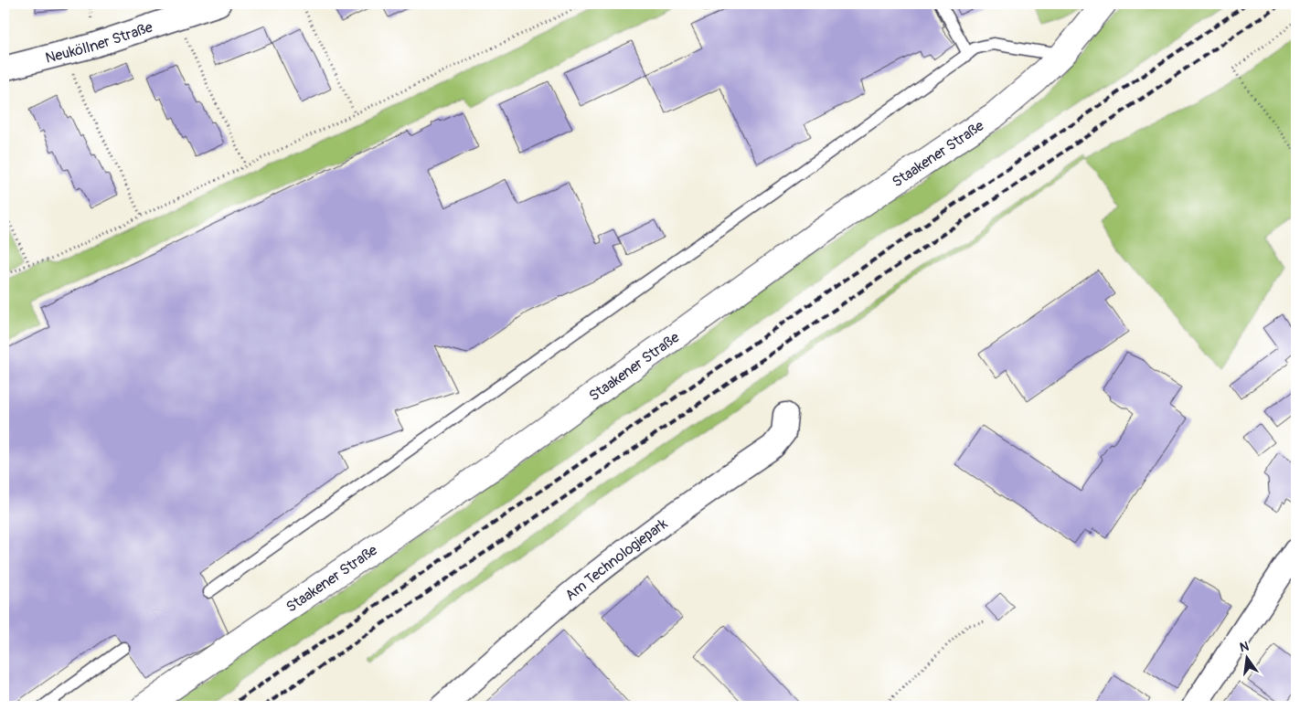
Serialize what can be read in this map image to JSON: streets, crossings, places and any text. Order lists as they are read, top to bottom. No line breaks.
{"streets":{"street":["Neuköllner Straße","Staakener Straße","Am Technologiepark"]},"north":"top"}
